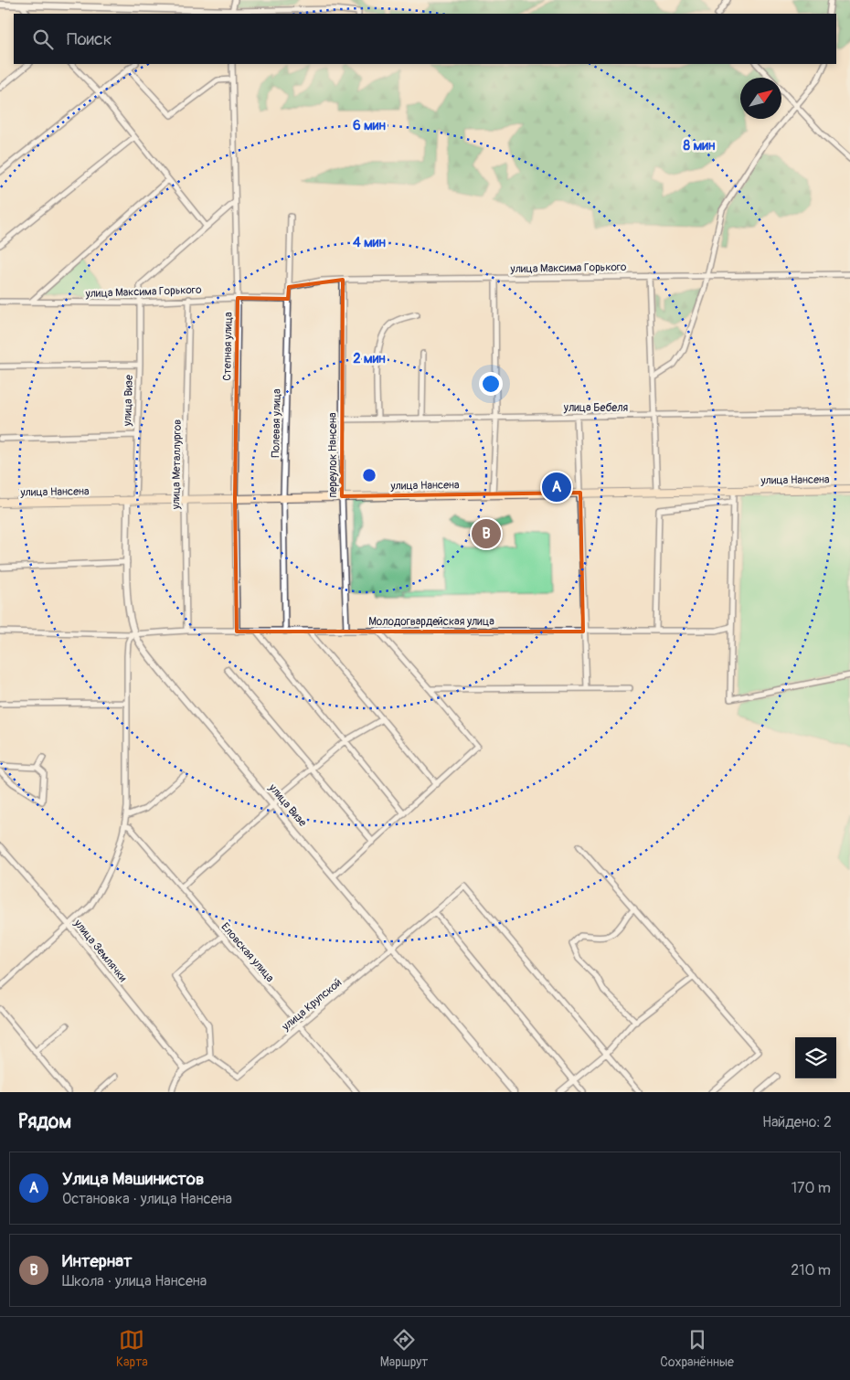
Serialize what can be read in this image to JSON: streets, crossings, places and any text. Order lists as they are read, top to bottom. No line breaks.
{"streets":{"main road":["улица Нансена"],"street":["улица Максима Горького","Степная улица","улица Визе","улица Бебеля","Полевая улица","переулок Нансена","улица Металлургов","Молодогвардейская улица","улица Землячки","Еловская улица","улица Крупской"]},"crossings":[["улица Максима Горького","Степная улица"],["улица Максима Горького","улица Визе"],["улица Максима Горького","Полевая улица"],["улица Максима Горького","переулок Нансена"],["улица Максима Горького","улица Металлургов"],["Степная улица","улица Визе"],["Степная улица","улица Нансена"],["Степная улица","Молодогвардейская улица"],["улица Визе","улица Нансена"],["улица Визе","Молодогвардейская улица"],["улица Визе","улица Крупской"],["улица Бебеля","переулок Нансена"],["Полевая улица","улица Нансена"],["Полевая улица","Молодогвардейская улица"],["переулок Нансена","улица Нансена"],["переулок Нансена","Молодогвардейская улица"],["улица Металлургов","улица Нансена"],["улица Металлургов","Молодогвардейская улица"],["Еловская улица","улица Крупской"]],"north":"top right","page":{"search":"Поиск","pins":["A","B"],"heading":["Рядом","Найдено: 2"],"list":[{"mark":"A","name":"Улица Машинистов","note":"Остановка · улица Нансена","value":"170 m"},{"mark":"B","name":"Интернат","note":"Школа · улица Нансена","value":"210 m"}],"nav":["Карта","Маршрут","Сохранённые"]},"rings":["6 мин","8 мин","4 мин","2 мин"]}
